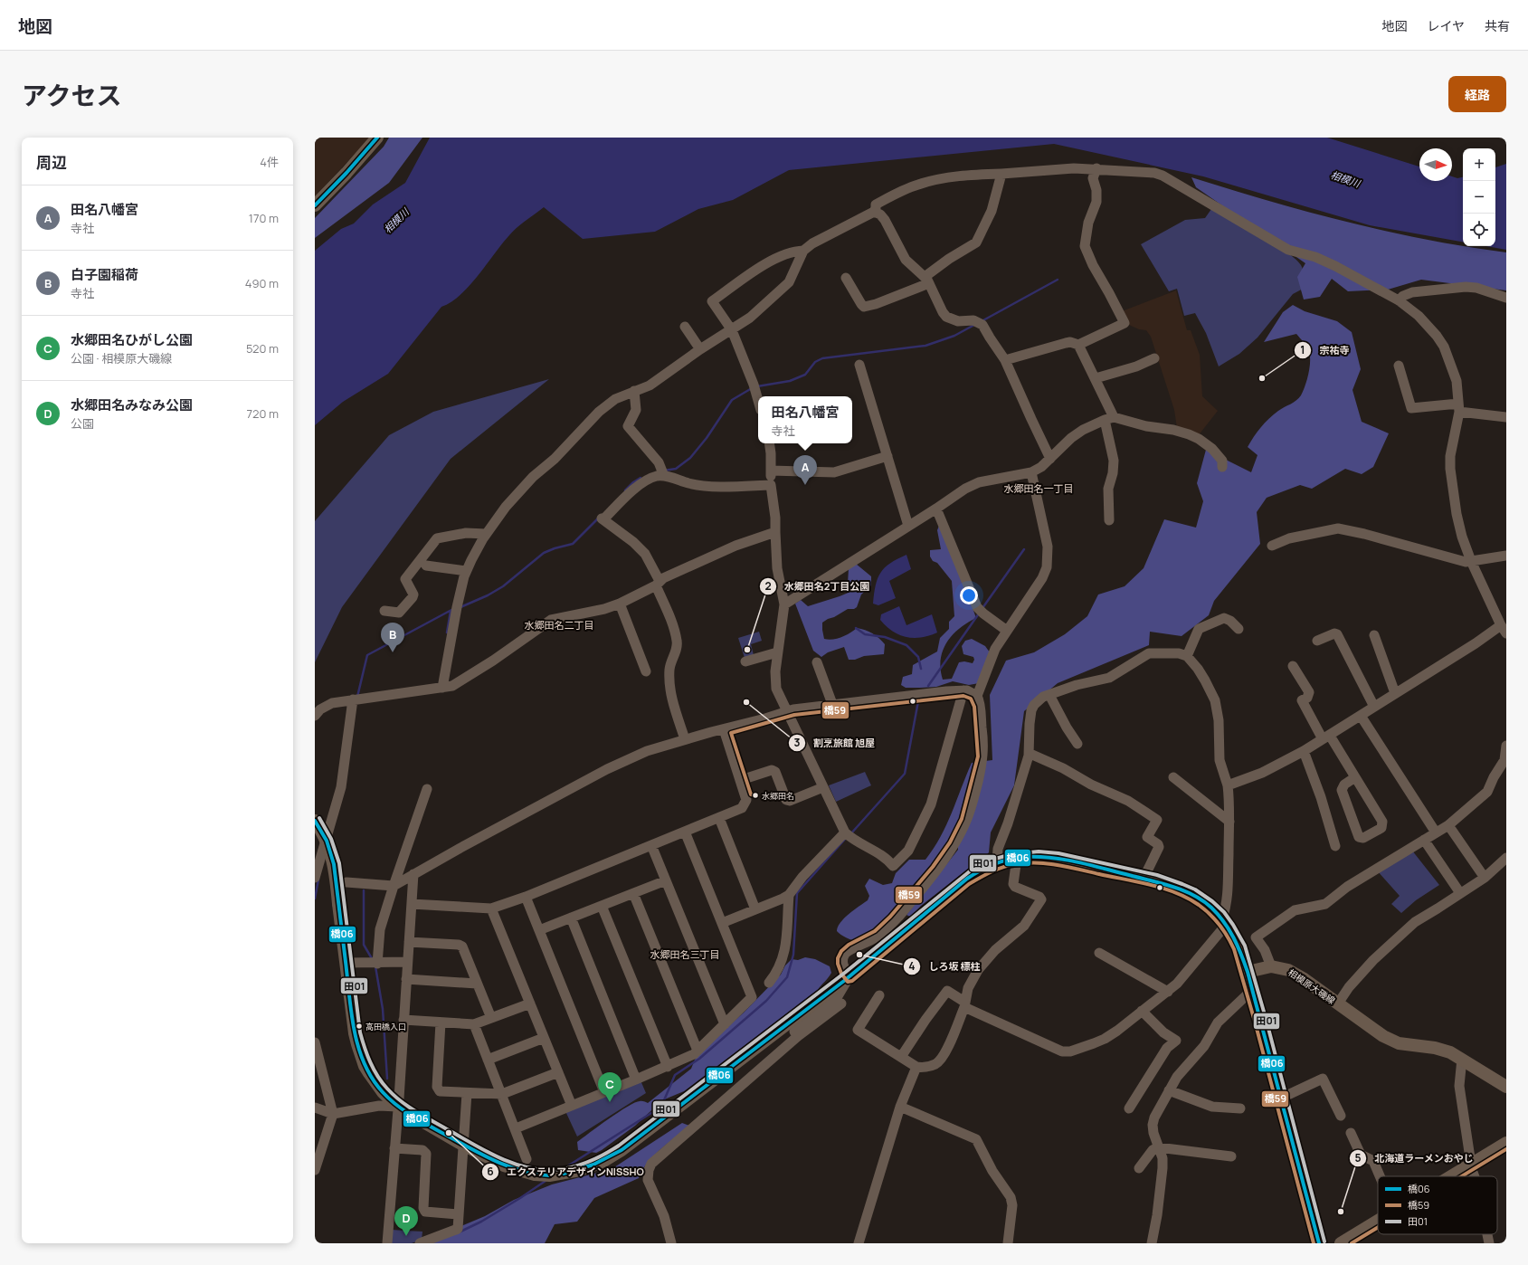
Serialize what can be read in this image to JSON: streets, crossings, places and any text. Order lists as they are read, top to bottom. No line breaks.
{"streets":{"main road":["相模原大磯線"]},"districts":["水郷田名一丁目","水郷田名二丁目","水郷田名三丁目"],"water":["相模川"],"places":["宗祐寺","水郷田名2丁目公園","割烹旅館 旭屋","水郷田名","しろ坂 標柱","高田橋入口","エクステリアデザインNISSHO","北海道ラーメンおやじ"],"lines":["transit line 橋06","transit line 橋59","transit line 田01"],"legend":["橋06","橋59","田01"],"north":"right","page":{"header":"地図","nav":["地図","レイヤ","共有"],"title":"アクセス","buttons":"経路","heading":["周辺","4件"],"map_buttons":["+","−"],"list":[{"mark":"A","name":"田名八幡宮","note":"寺社","value":"170 m"},{"mark":"B","name":"白子園稲荷","note":"寺社","value":"490 m"},{"mark":"C","name":"水郷田名ひがし公園","note":"公園 · 相模原大磯線","value":"520 m"},{"mark":"D","name":"水郷田名みなみ公園","note":"公園","value":"720 m"}],"popup":["田名八幡宮","寺社"],"pins":["A","B","C","D"]}}
